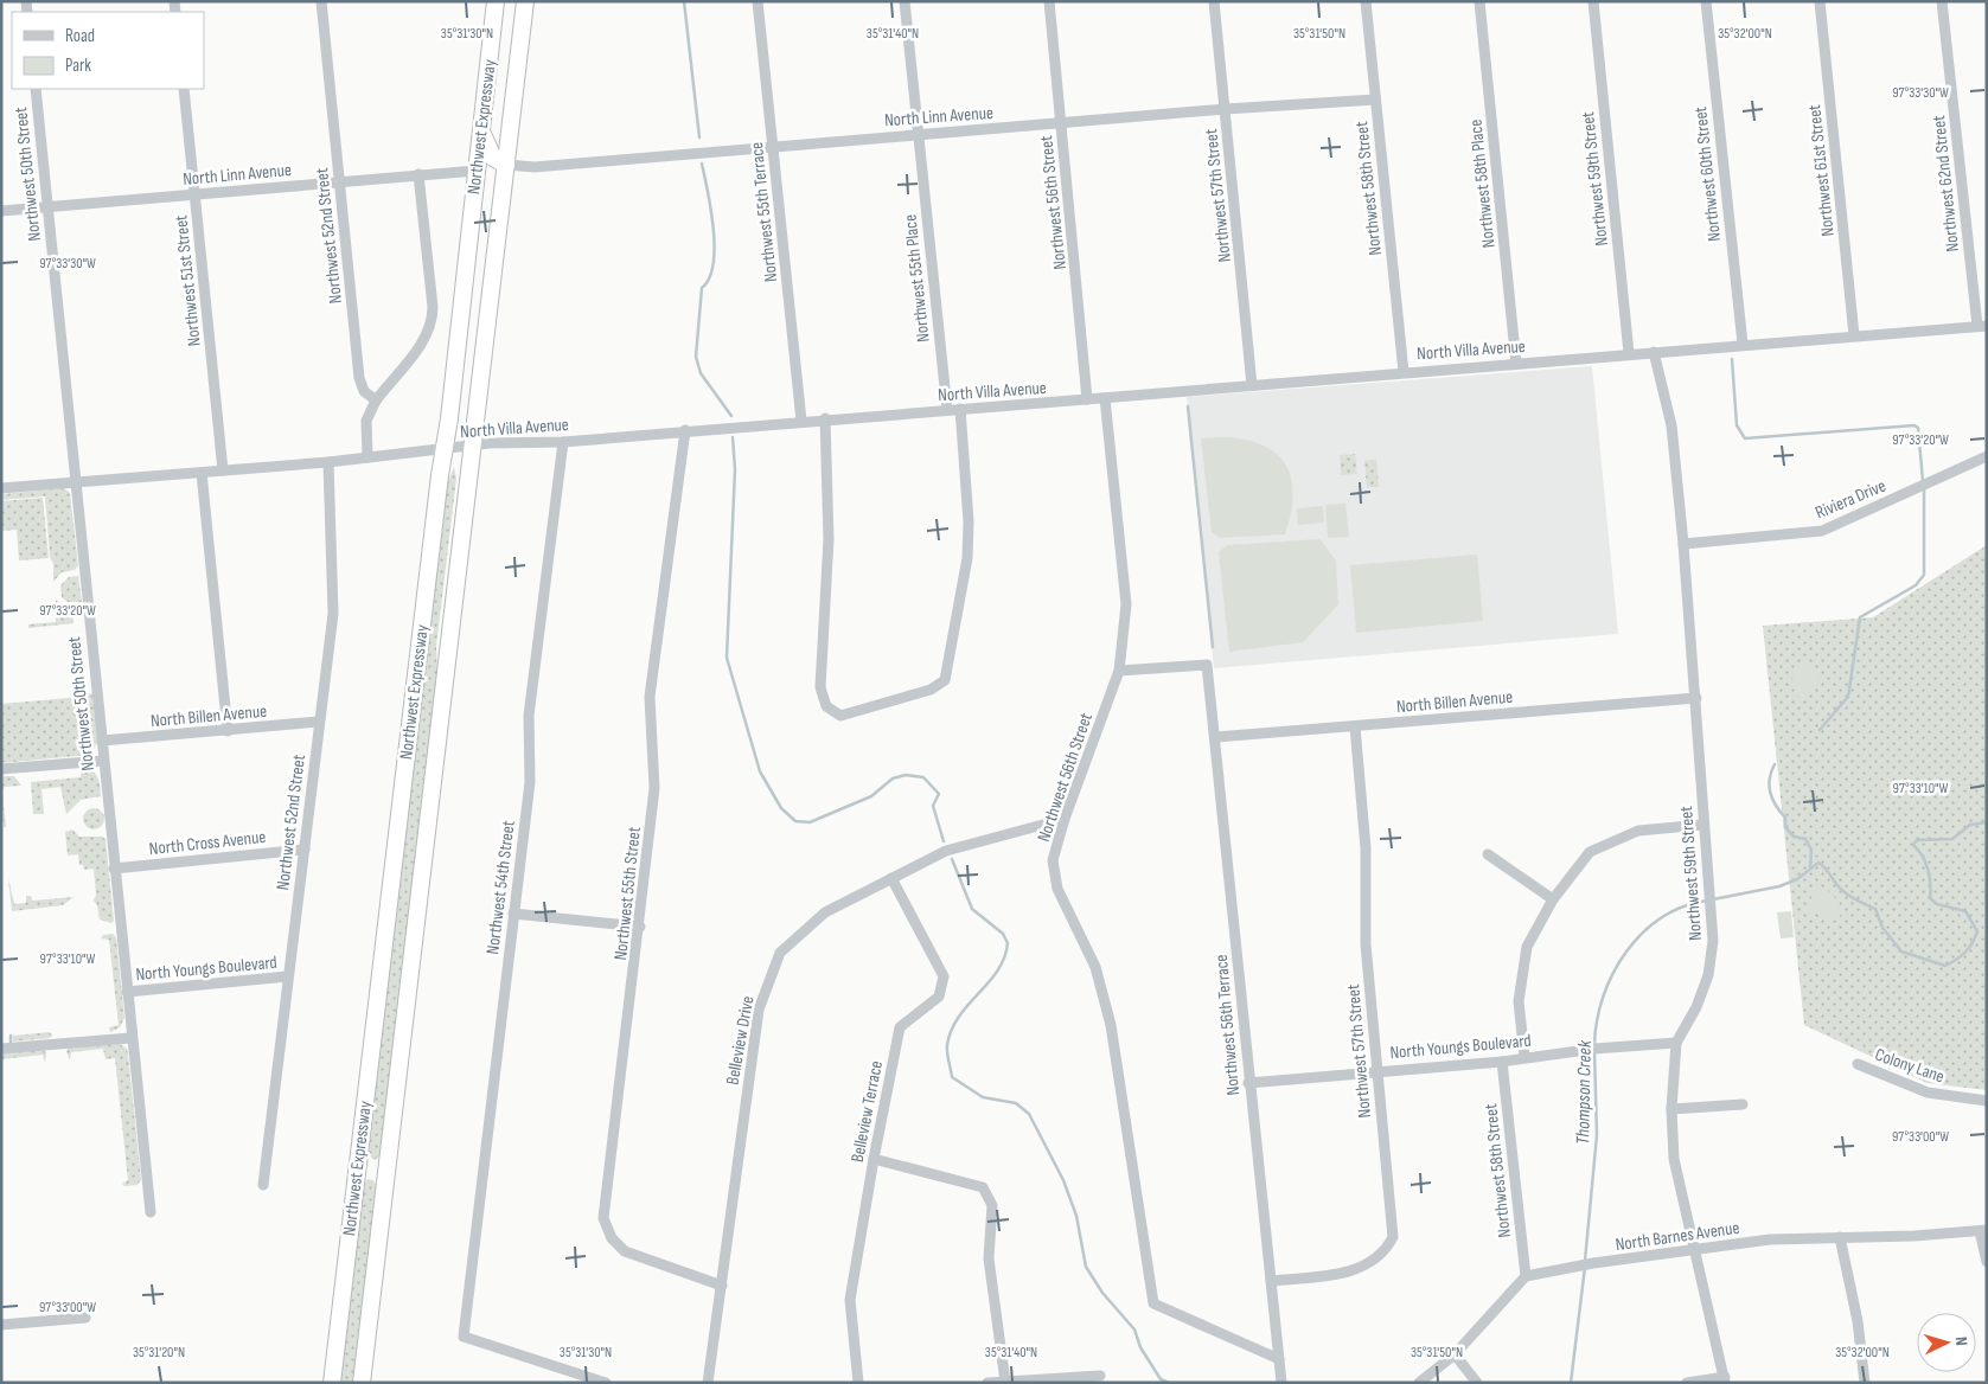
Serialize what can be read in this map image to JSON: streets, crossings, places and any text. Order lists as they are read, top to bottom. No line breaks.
{"streets":{"highway":["Northwest Expressway"],"street":["North Linn Avenue","Northwest 61st Street","Northwest 50th Street","Northwest 60th Street","Northwest 59th Street","Northwest 58th Place","Northwest 62nd Street","Northwest 58th Street","Northwest 57th Street","Northwest 56th Street","Northwest 55th Terrace","Northwest 52nd Street","Northwest 55th Place","Northwest 51st Street","North Villa Avenue","Riviera Drive","North Billen Avenue","North Cross Avenue","Northwest 54th Street","Northwest 55th Street","North Youngs Boulevard","Northwest 56th Terrace","Belleview Drive","Colony Lane","Belleview Terrace","North Barnes Avenue"]},"crossings":[["North Linn Avenue","Northwest Expressway"],["North Linn Avenue","Northwest 50th Street"],["North Linn Avenue","Northwest 58th Street"],["North Linn Avenue","Northwest 57th Street"],["North Linn Avenue","Northwest 56th Street"],["North Linn Avenue","Northwest 55th Terrace"],["North Linn Avenue","Northwest 52nd Street"],["North Linn Avenue","Northwest 55th Place"],["North Linn Avenue","Northwest 51st Street"],["Northwest Expressway","North Villa Avenue"],["Northwest 61st Street","North Villa Avenue"],["Northwest 50th Street","North Villa Avenue"],["Northwest 50th Street","North Billen Avenue"],["Northwest 50th Street","North Cross Avenue"],["Northwest 50th Street","North Youngs Boulevard"],["Northwest 60th Street","North Villa Avenue"],["Northwest 59th Street","North Villa Avenue"],["Northwest 59th Street","Riviera Drive"],["Northwest 59th Street","North Billen Avenue"],["Northwest 59th Street","North Youngs Boulevard"],["Northwest 59th Street","North Barnes Avenue"],["Northwest 58th Place","North Villa Avenue"],["Northwest 62nd Street","North Villa Avenue"],["Northwest 58th Street","North Villa Avenue"],["Northwest 58th Street","North Youngs Boulevard"],["Northwest 58th Street","North Barnes Avenue"],["Northwest 57th Street","North Villa Avenue"],["Northwest 57th Street","North Billen Avenue"],["Northwest 57th Street","North Youngs Boulevard"],["Northwest 57th Street","Northwest 56th Terrace"],["Northwest 56th Street","North Villa Avenue"],["Northwest 56th Street","Northwest 56th Terrace"],["Northwest 56th Street","Belleview Drive"],["Northwest 55th Terrace","North Villa Avenue"],["Northwest 52nd Street","North Villa Avenue"],["Northwest 52nd Street","North Billen Avenue"],["Northwest 52nd Street","North Cross Avenue"],["Northwest 52nd Street","North Youngs Boulevard"],["Northwest 55th Place","North Villa Avenue"],["Northwest 51st Street","North Villa Avenue"],["North Villa Avenue","Northwest 54th Street"],["North Villa Avenue","Northwest 55th Street"],["North Billen Avenue","Northwest 56th Terrace"],["Northwest 55th Street","Belleview Drive"],["North Youngs Boulevard","Northwest 56th Terrace"],["Belleview Drive","Belleview Terrace"]],"water":["Thompson Creek"],"legend":["Road","Park"],"north":"right","coordinates":["35°31'30\"N","35°31'40\"N","35°31'50\"N","35°32'00\"N","97°33'30\"W","97°33'20\"W","97°33'10\"W","97°33'00\"W","35°31'20\"N"]}
